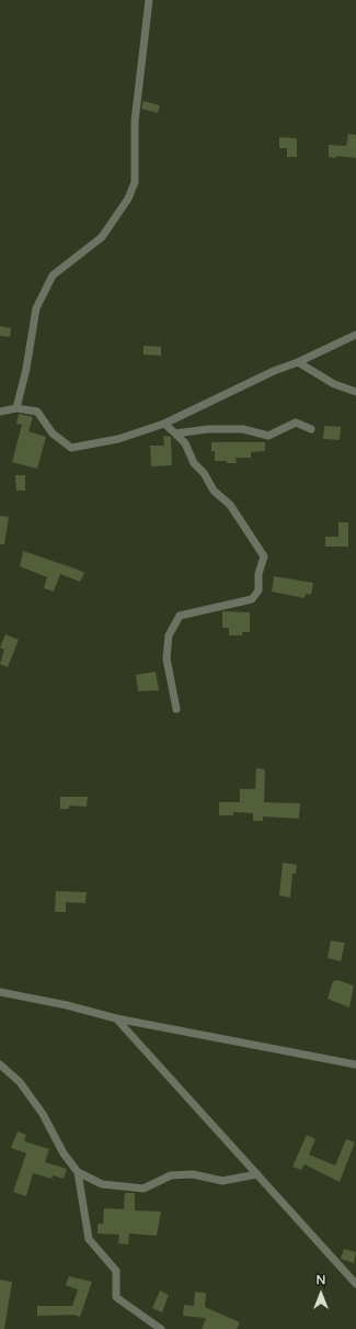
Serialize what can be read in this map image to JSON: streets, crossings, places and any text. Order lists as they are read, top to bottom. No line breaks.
{"north":"top"}
